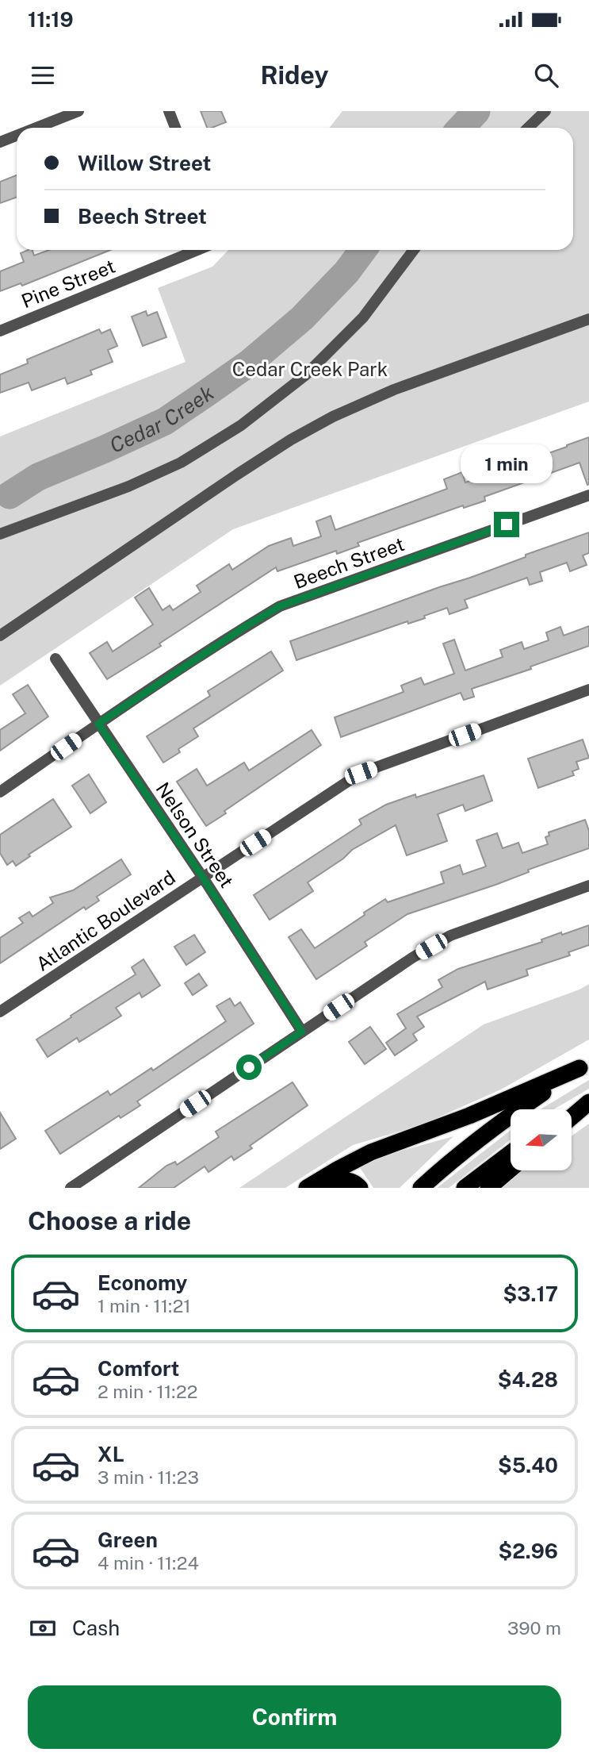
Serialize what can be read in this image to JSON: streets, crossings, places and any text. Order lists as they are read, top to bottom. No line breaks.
{"streets":{"street":["Pine Street","Beech Street","Nelson Street","Atlantic Boulevard"]},"crossings":[["Beech Street","Nelson Street"],["Nelson Street","Atlantic Boulevard"]],"water":["Cedar Creek"],"parks":["Cedar Creek Park"],"north":"left","page":{"status":"11:19","header":"Ridey","banner":["Willow Street","Beech Street"],"bubble":"1 min","heading":"Choose a ride","list":[{"name":"Economy","note":"1 min · 11:21","value":"$3.17"},{"name":"Comfort","note":"2 min · 11:22","value":"$4.28"},{"name":"XL","note":"3 min · 11:23","value":"$5.40"},{"name":"Green","note":"4 min · 11:24","value":"$2.96"}],"pay":["Cash","390 m"],"buttons":"Confirm"}}
